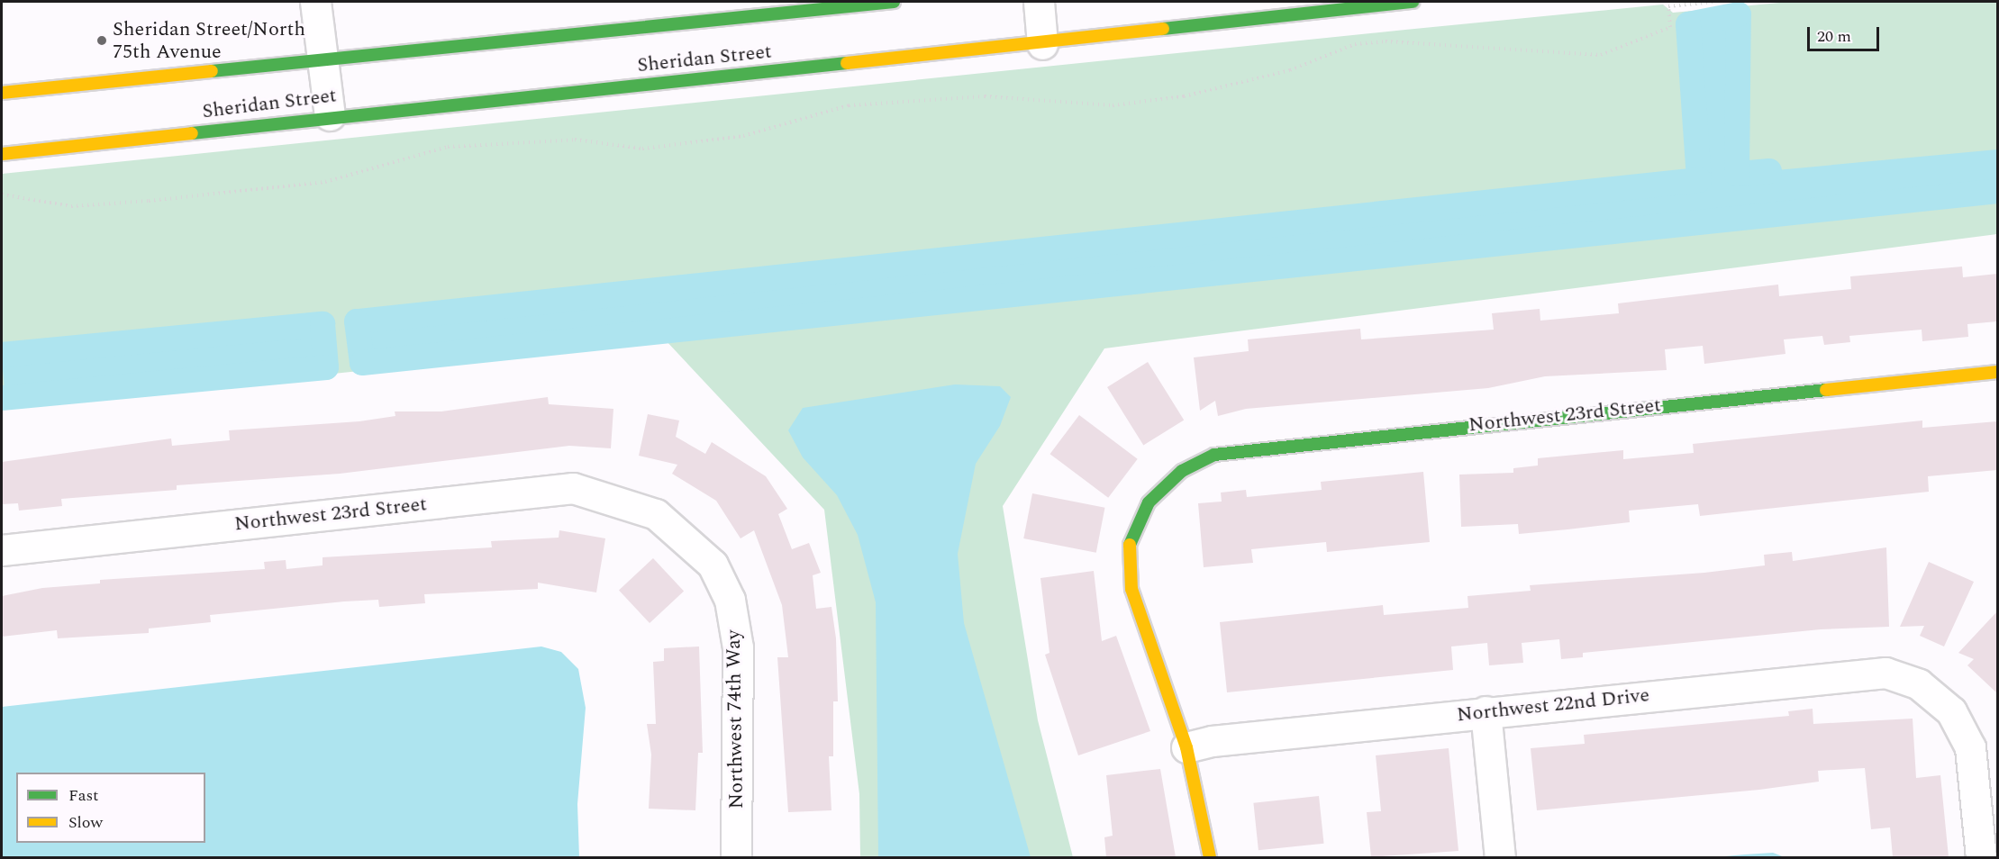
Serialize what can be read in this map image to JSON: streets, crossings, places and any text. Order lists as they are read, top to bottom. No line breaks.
{"streets":{"main road":["Sheridan Street","Northwest 23rd Street"],"street":["Northwest 22nd Drive","Northwest 74th Way"]},"crossings":[["Northwest 23rd Street","Northwest 22nd Drive"],["Northwest 23rd Street","Northwest 74th Way"]],"places":["Sheridan Street/North 75th Avenue"],"legend":["Fast","Slow"],"scale_bar":"20 m"}
